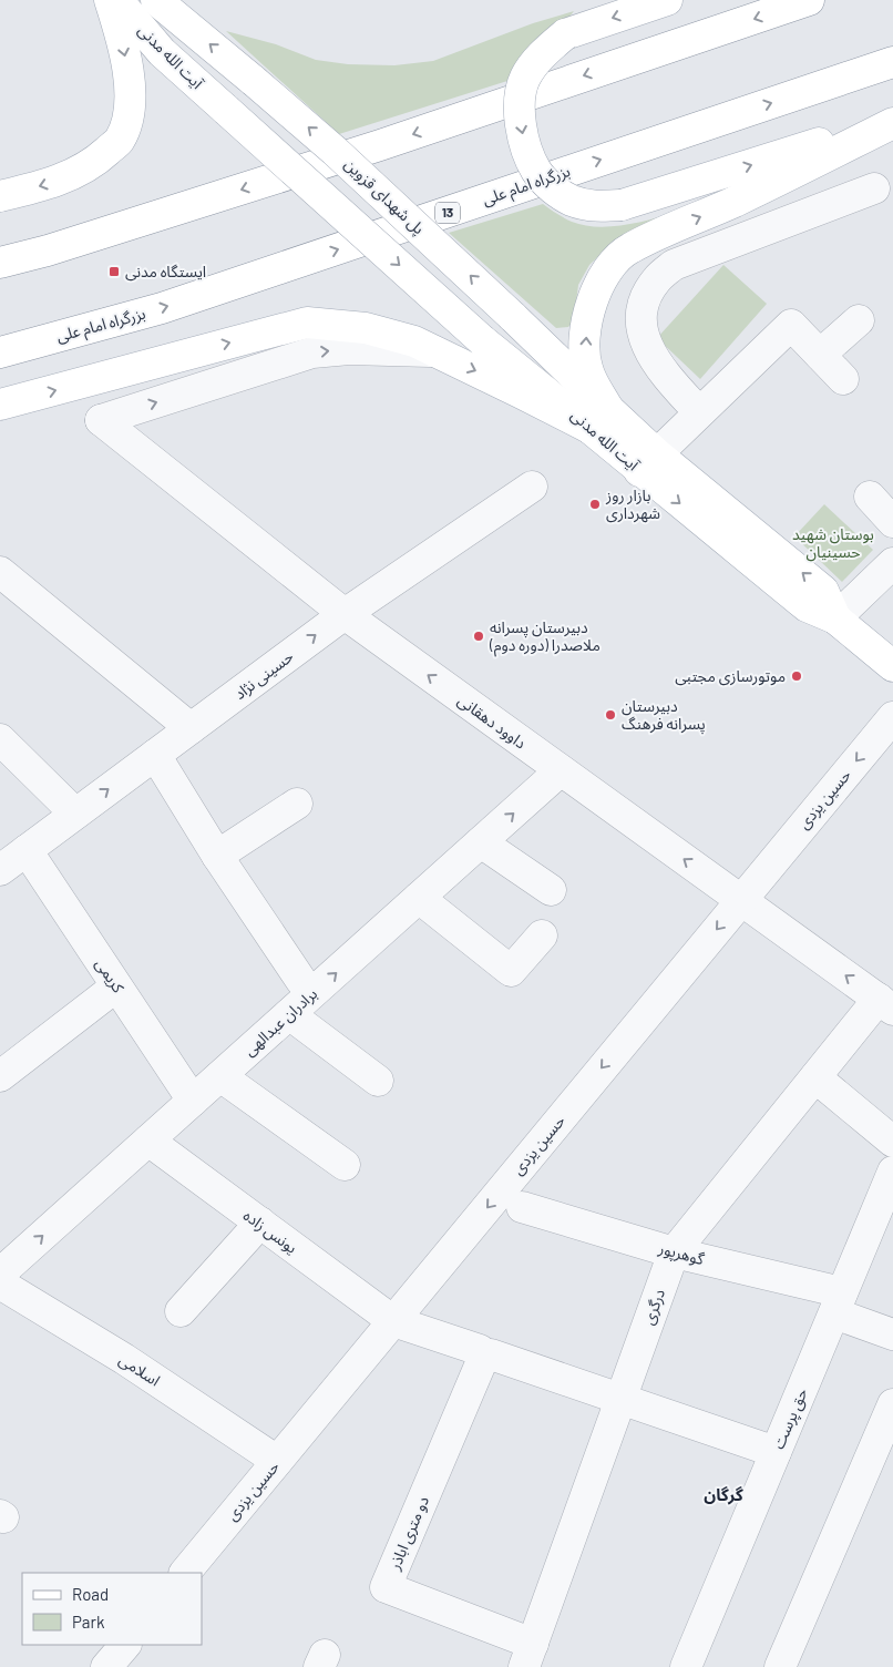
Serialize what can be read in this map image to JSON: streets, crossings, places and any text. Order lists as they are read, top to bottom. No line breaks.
{"streets":{"main road":["آیت‌ الله مدنی","بزرگراه امام علی","پل شهدای قزوین","13","آیت الله مدنی"],"street":["حسینی نژاد","داوود دهقانی","حسین یزدی","کریمی","برادران عبدالهی","یونس زاده","گوهرپور","درگری","اسلامی","حق پرست","دو متری اباذر"]},"crossings":[["آیت‌ الله مدنی","آیت الله مدنی"],["پل شهدای قزوین","آیت الله مدنی"],["حسینی نژاد","داوود دهقانی"],["حسینی نژاد","کریمی"],["داوود دهقانی","حسین یزدی"],["داوود دهقانی","برادران عبدالهی"],["داوود دهقانی","درگری"],["حسین یزدی","یونس زاده"],["حسین یزدی","اسلامی"],["کریمی","برادران عبدالهی"],["برادران عبدالهی","یونس زاده"],["یونس زاده","درگری"],["یونس زاده","حق پرست"],["یونس زاده","دو متری اباذر"],["گوهرپور","درگری"],["گوهرپور","حق پرست"],["درگری","دو متری اباذر"]],"one_way":["آیت‌ الله مدنی","پل شهدای قزوین","حسینی نژاد","حسین یزدی"],"districts":["گرگان"],"parks":["بوستان شهید حسینیان"],"places":{"transit":["ایستگاه مدنی"],"other":["بازار روز شهرداری","دبيرستان پسرانه ملاصدرا (دوره دوم)","موتورسازی مجتبی","دبیرستان پسرانه فرهنگ"]},"legend":["Road","Park"]}
